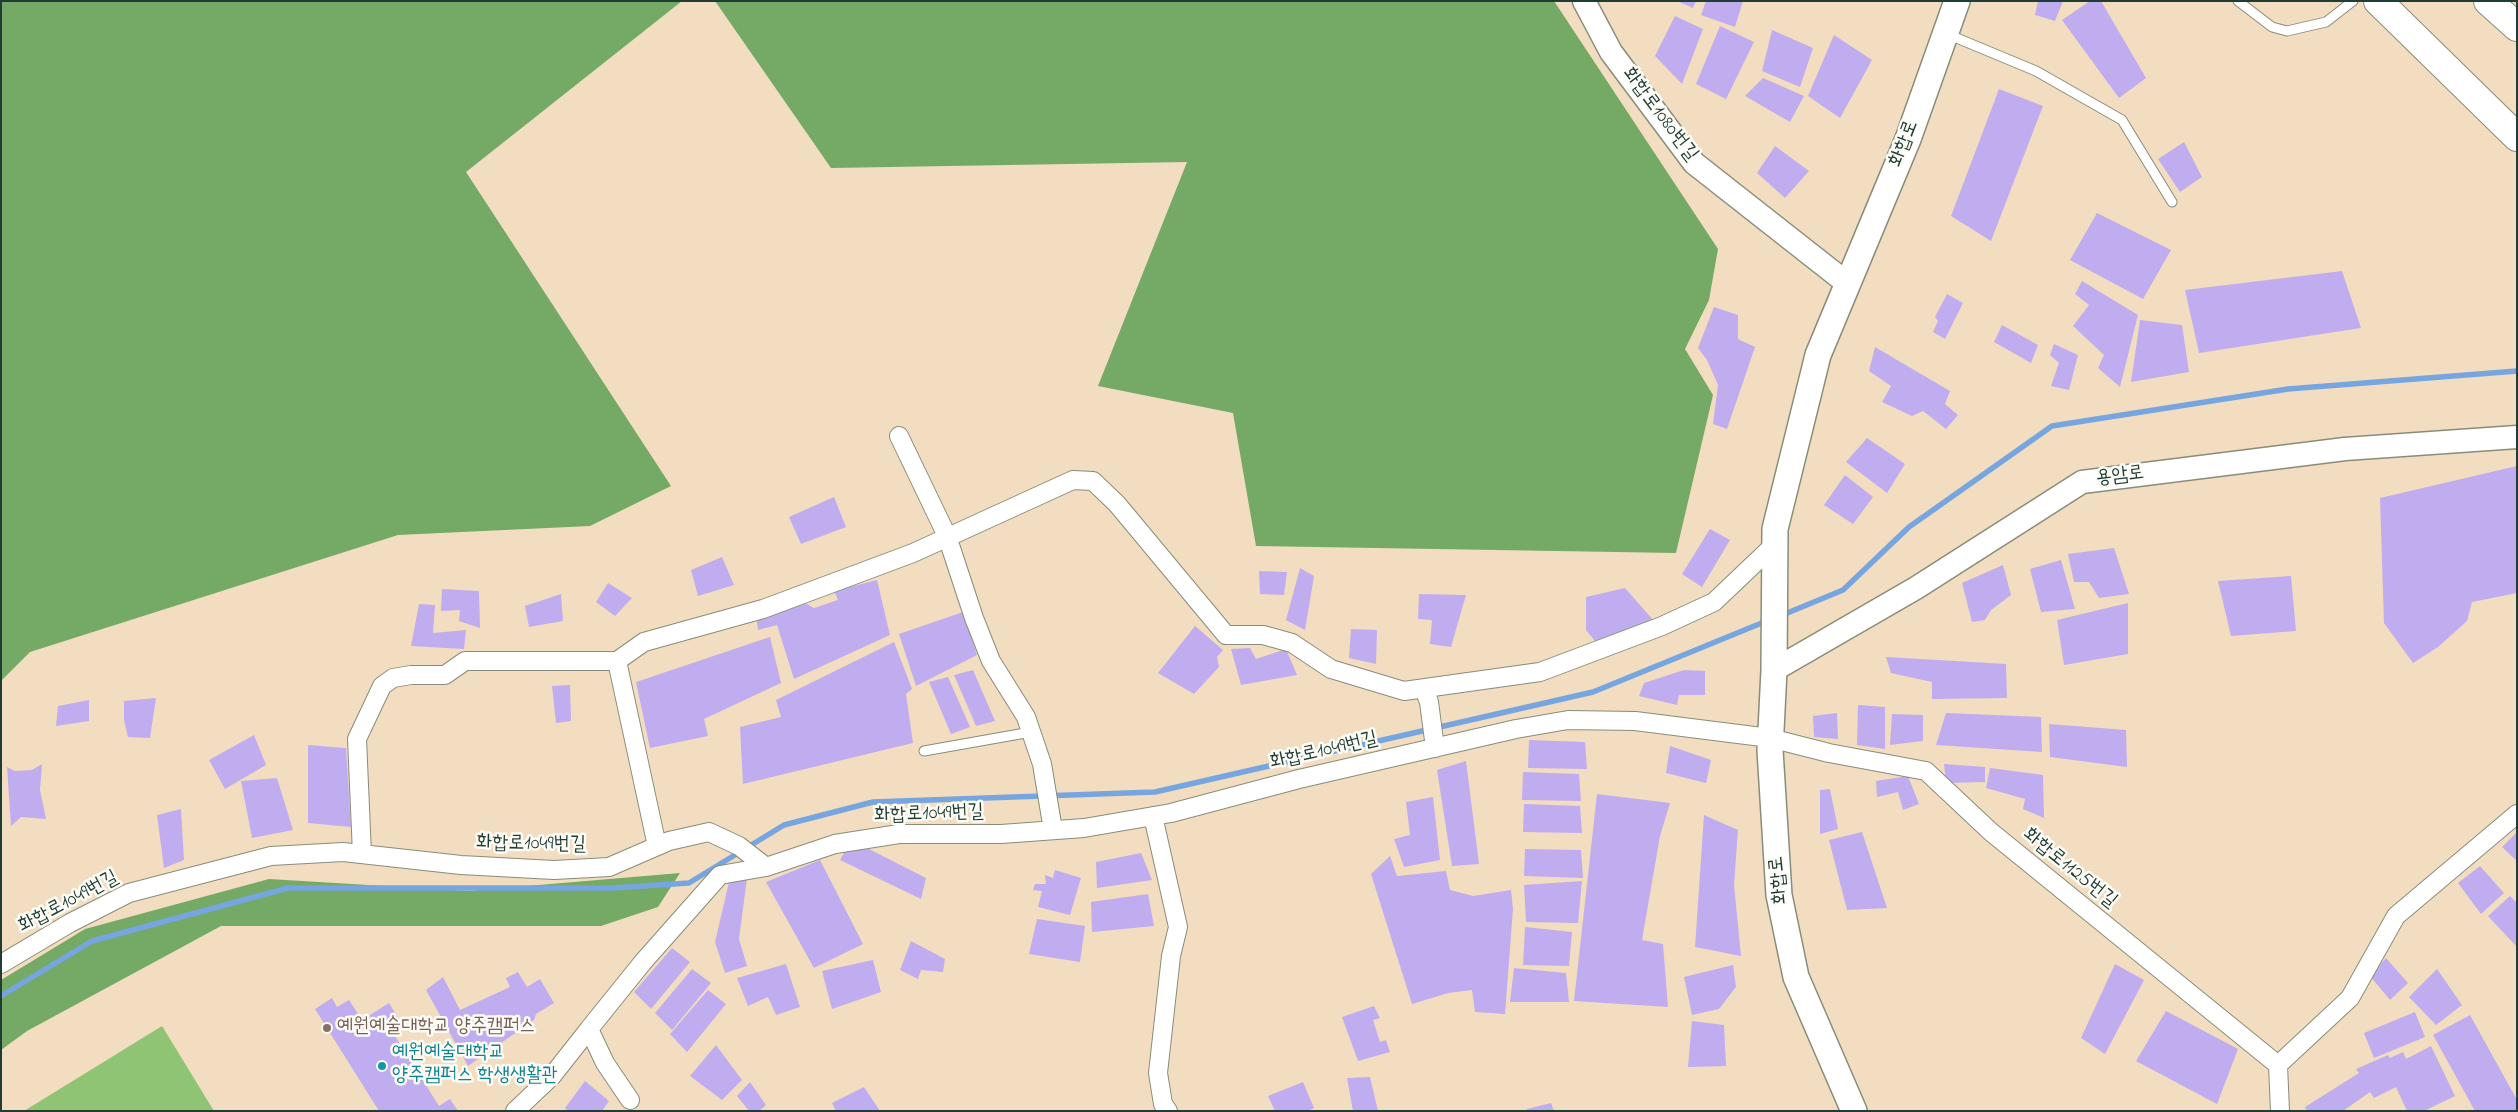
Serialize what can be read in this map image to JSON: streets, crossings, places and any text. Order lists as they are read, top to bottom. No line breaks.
{"streets":{"main road":["화합로"],"street":["화합로1080번길","용암로","화합로1049번길","화합로1125번길"]},"crossings":[["화합로1080번길","화합로"],["화합로","용암로"],["화합로","화합로1049번길"],["화합로","화합로1125번길"],["화합로1049번길","화합로1125번길"]],"places":["예원예술대학교 양주캠퍼스","예원예술대학교 양주캠퍼스 학생생활관"]}
